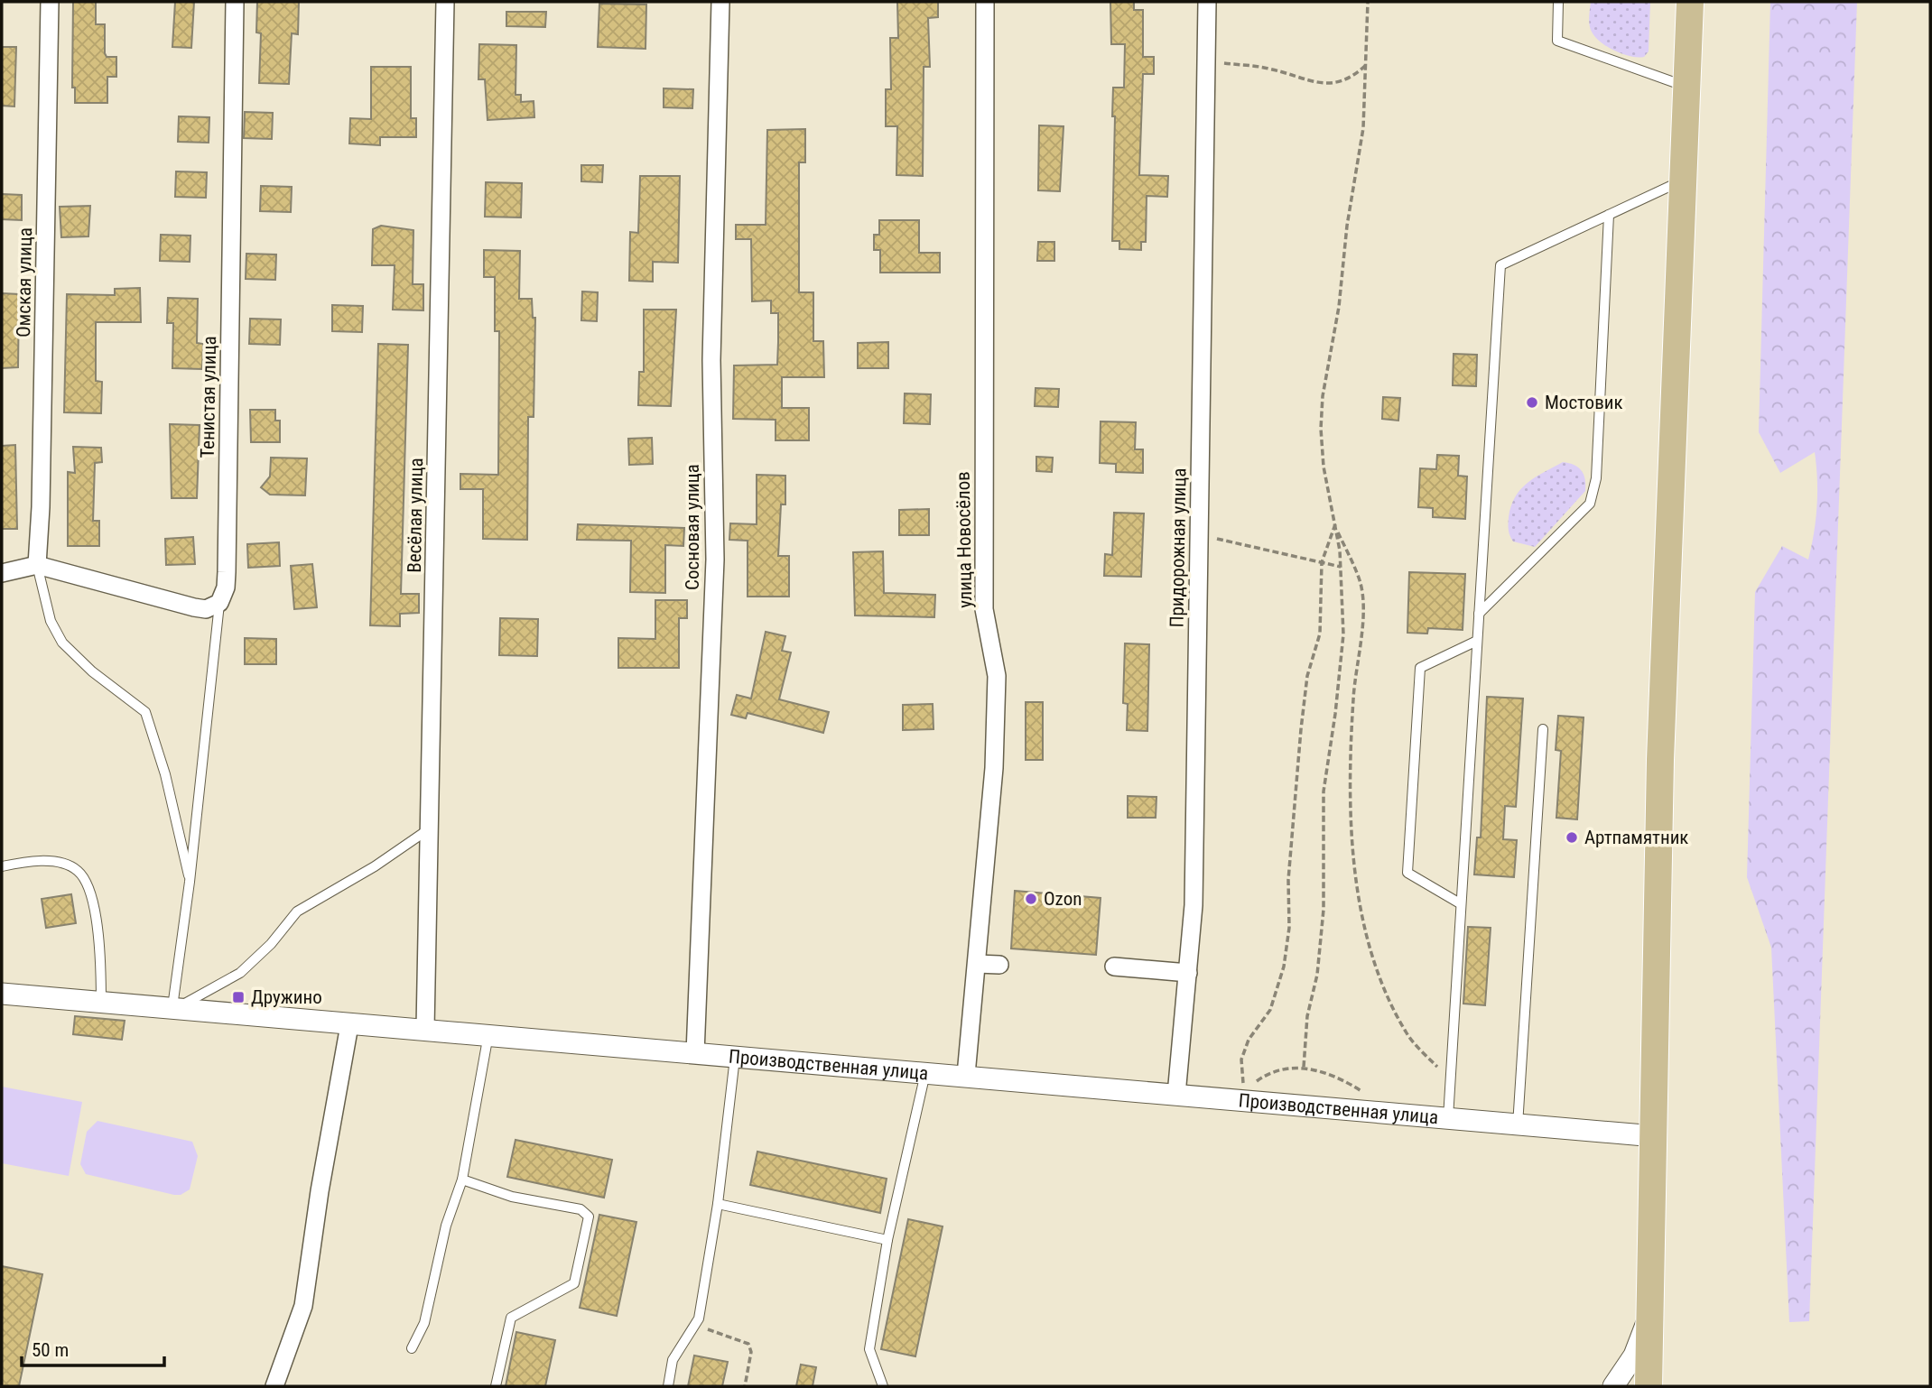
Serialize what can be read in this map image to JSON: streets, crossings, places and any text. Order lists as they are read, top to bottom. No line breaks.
{"streets":{"street":["Омская улица","Тенистая улица","Весёлая улица","Сосновая улица","улица Новосёлов","Придорожная улица","Производственная улица"]},"crossings":[["Весёлая улица","Производственная улица"],["Сосновая улица","Производственная улица"],["улица Новосёлов","Производственная улица"],["Придорожная улица","Производственная улица"]],"places":{"other":["Мостовик","Артпамятник","Ozon"],"transit":["Дружино"]},"scale_bar":"50 m"}
